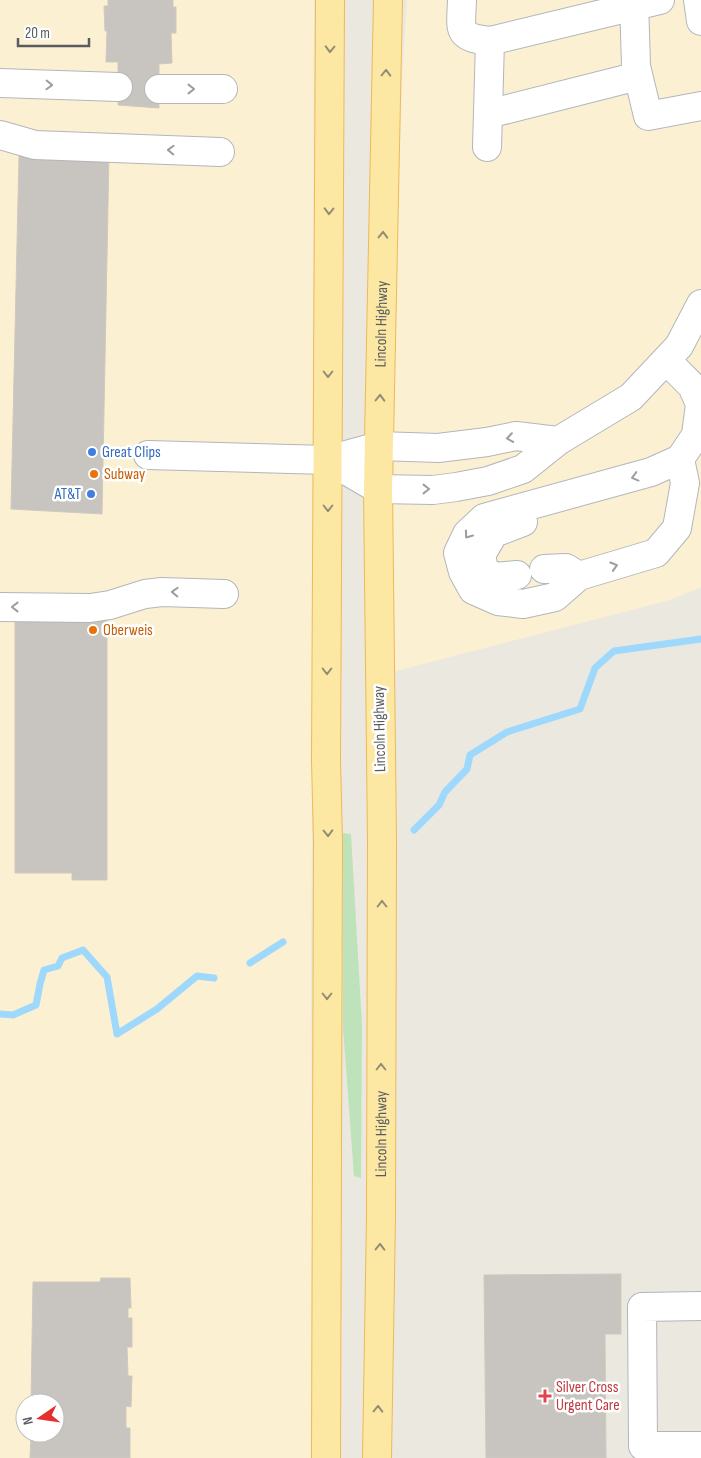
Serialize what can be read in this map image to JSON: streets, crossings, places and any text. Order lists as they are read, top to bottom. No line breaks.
{"streets":{"main road":["Lincoln Highway"]},"places":{"other":["Great Clips","Subway","AT&T","Oberweis"],"health":["Silver Cross Urgent Care"]},"scale_bar":"20 m","north":"left"}
